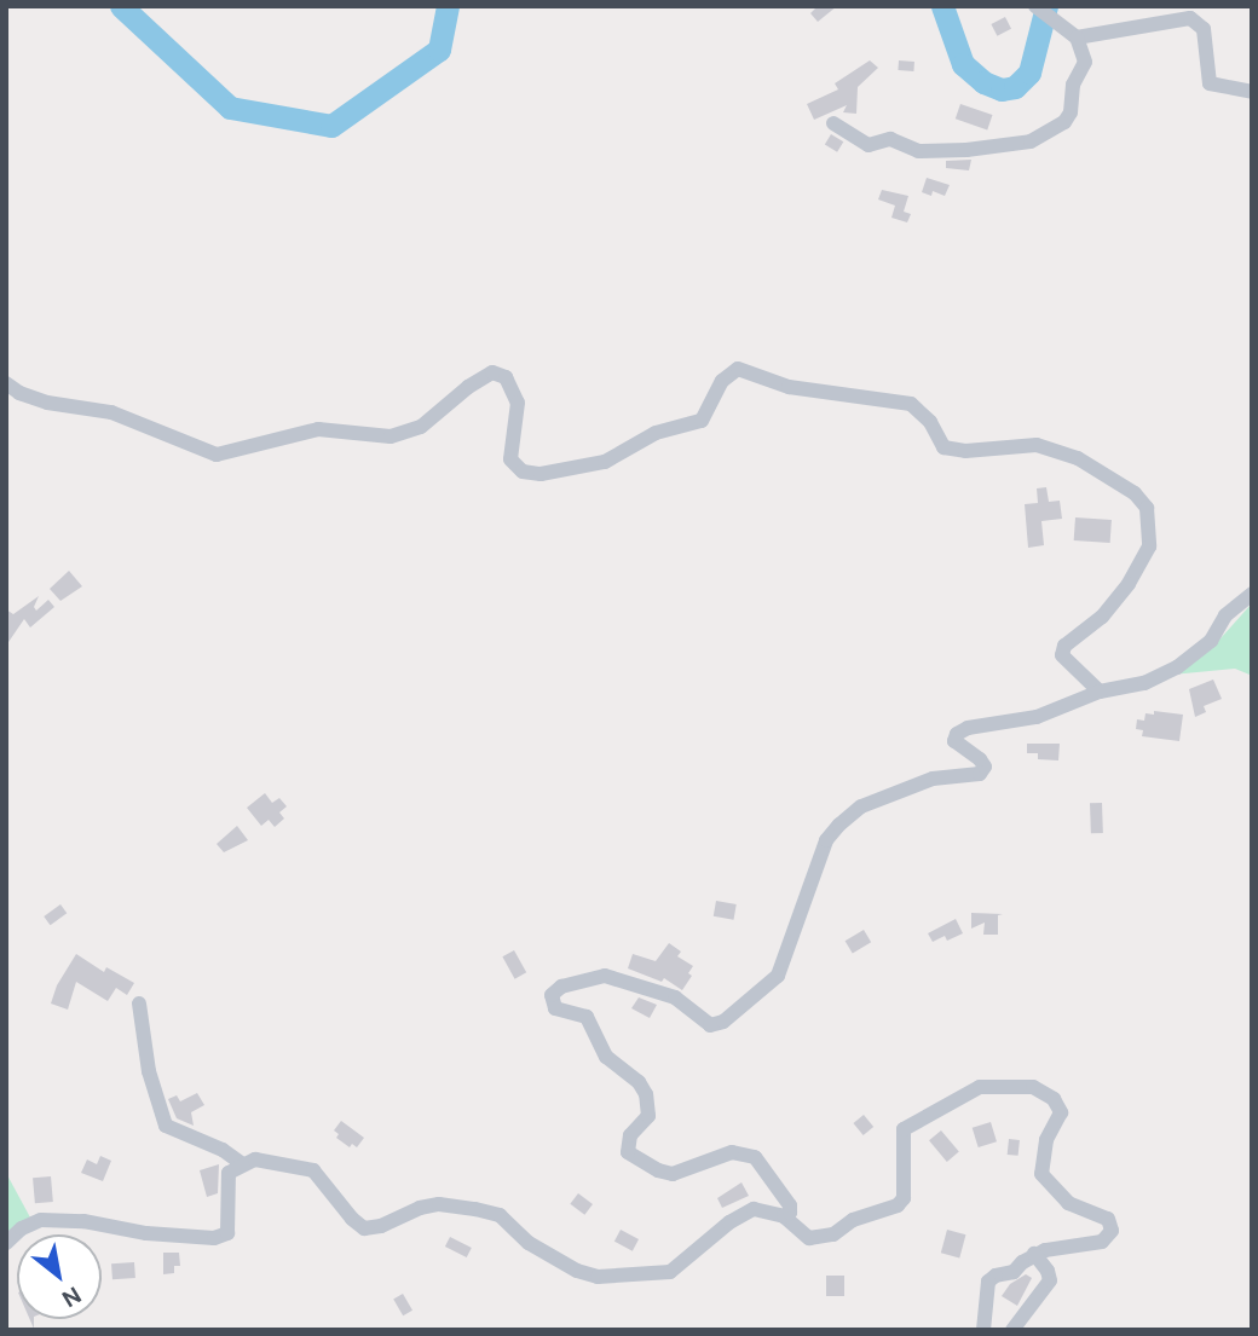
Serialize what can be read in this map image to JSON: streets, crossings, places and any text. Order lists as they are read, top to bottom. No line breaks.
{"north":"bottom right"}
